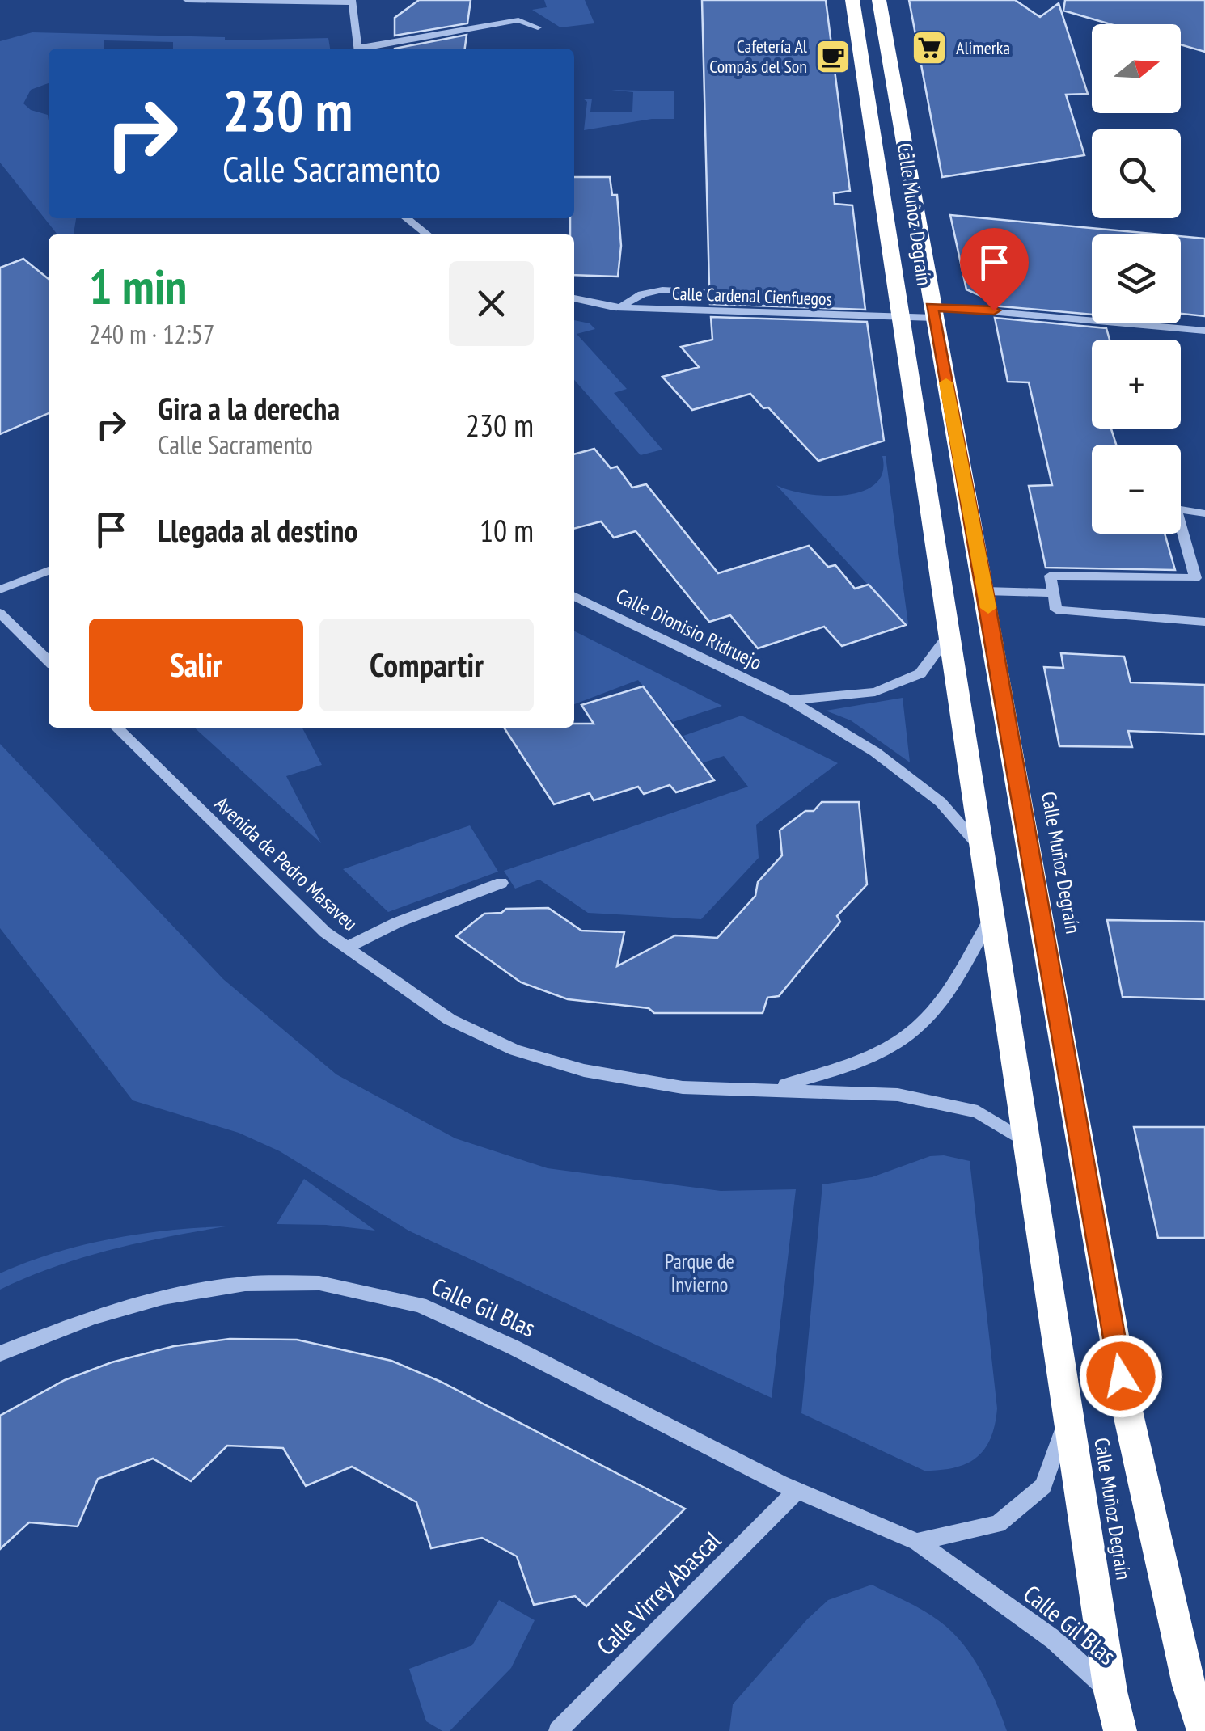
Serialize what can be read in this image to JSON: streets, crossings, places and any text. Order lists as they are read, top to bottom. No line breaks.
{"streets":{"highway":["Calle Muñoz Degraín"],"street":["Calle Cardenal Cienfuegos","Calle Dionisio Ridruejo","Avenida de Pedro Masaveu","Calle Gil Blas","Calle Virrey Abascal"]},"crossings":[["Calle Muñoz Degraín","Calle Cardenal Cienfuegos"],["Calle Muñoz Degraín","Calle Dionisio Ridruejo"],["Calle Muñoz Degraín","Avenida de Pedro Masaveu"],["Calle Muñoz Degraín","Calle Gil Blas"],["Calle Gil Blas","Calle Virrey Abascal"]],"parks":["Parque de Invierno"],"places":{"supermarket":["Alimerka"],"cafe":["Cafetería Al Compás del Son"]},"north":"right","page":{"map_buttons":["+","−"],"turn":["230 m","Calle Sacramento"],"heading":["1 min","240 m · 12:57"],"list":[{"name":"Gira a la derecha","note":"Calle Sacramento","value":"230 m"},{"name":"Llegada al destino","value":"10 m"}],"buttons":["Salir","Compartir"]}}
